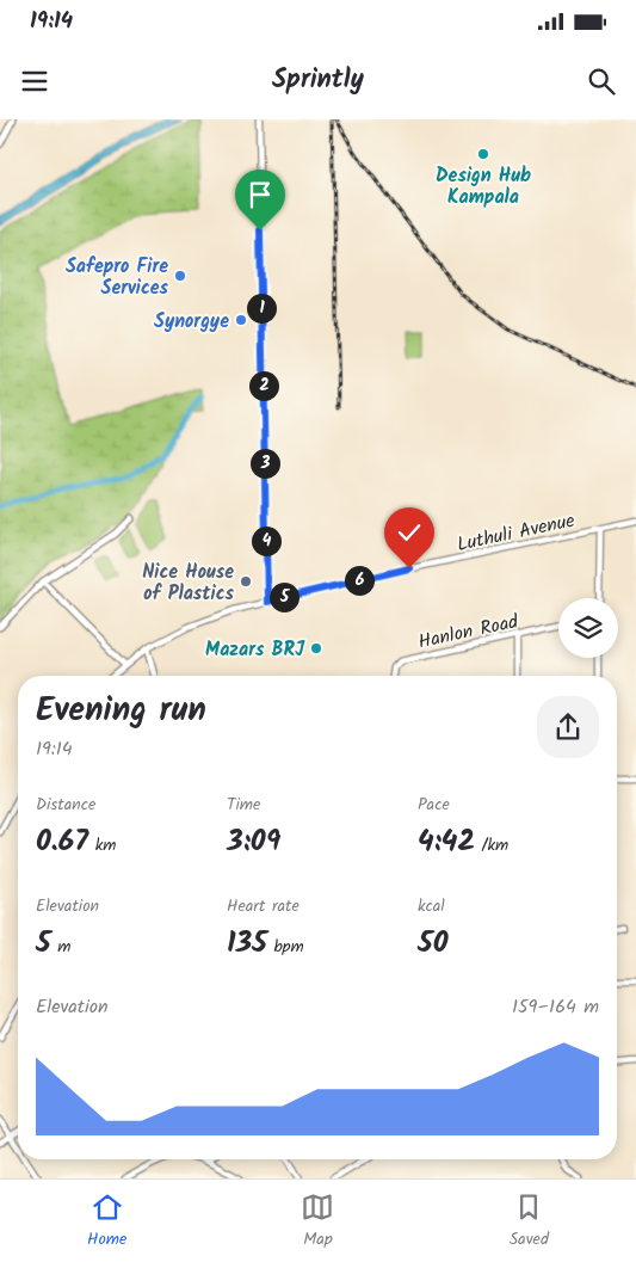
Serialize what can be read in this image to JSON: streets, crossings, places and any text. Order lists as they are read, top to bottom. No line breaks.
{"streets":{"street":["Luthuli Avenue","Hanlon Road"]},"places":["Design Hub Kampala","Safepro Fire Services","Synorgye","Nice House of Plastics","Mazars BRJ"],"page":{"status":"19:14","header":"Sprintly","pins":["1","2","3","4","6","5"],"heading":["Evening run","19:14"],"stats":[["Distance","0.67 km"],["Time","3:09"],["Pace","4:42 /km"],["Elevation","5 m"],["Heart rate","135 bpm"],["kcal","50"]],"chart":["Elevation","159–164 m"],"tabs":["Home","Map","Saved"]}}
